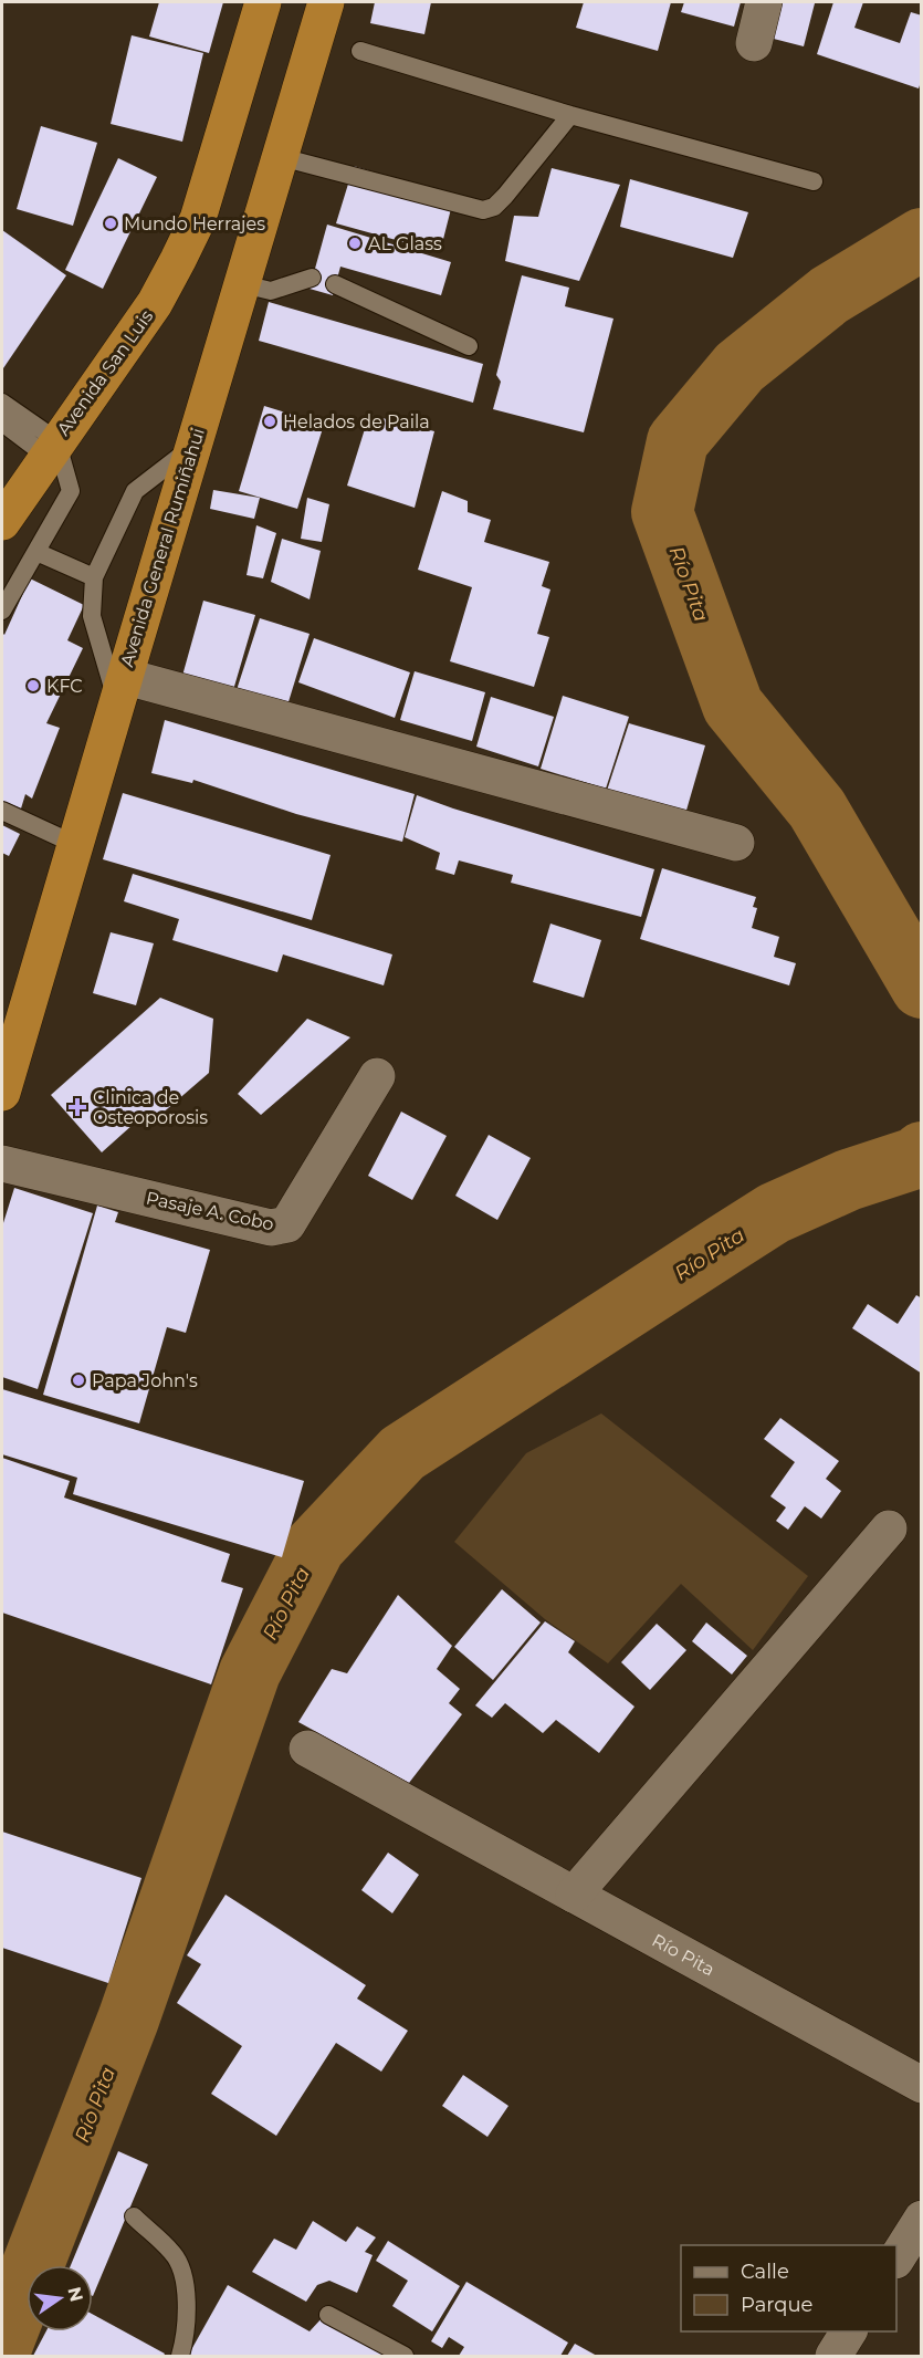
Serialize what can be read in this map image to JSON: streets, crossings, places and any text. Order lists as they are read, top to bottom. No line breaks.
{"streets":{"highway":["Avenida San Luis","Avenida General Rumiñahui"],"street":["Pasaje A. Cobo","Río Pita"]},"water":["Río Pita"],"places":{"other":["Mundo Herrajes","AL Glass","Helados de Paila","KFC","Papa John's"],"health":["Clinica de Osteoporosis"]},"legend":["Calle","Parque"],"north":"right"}
